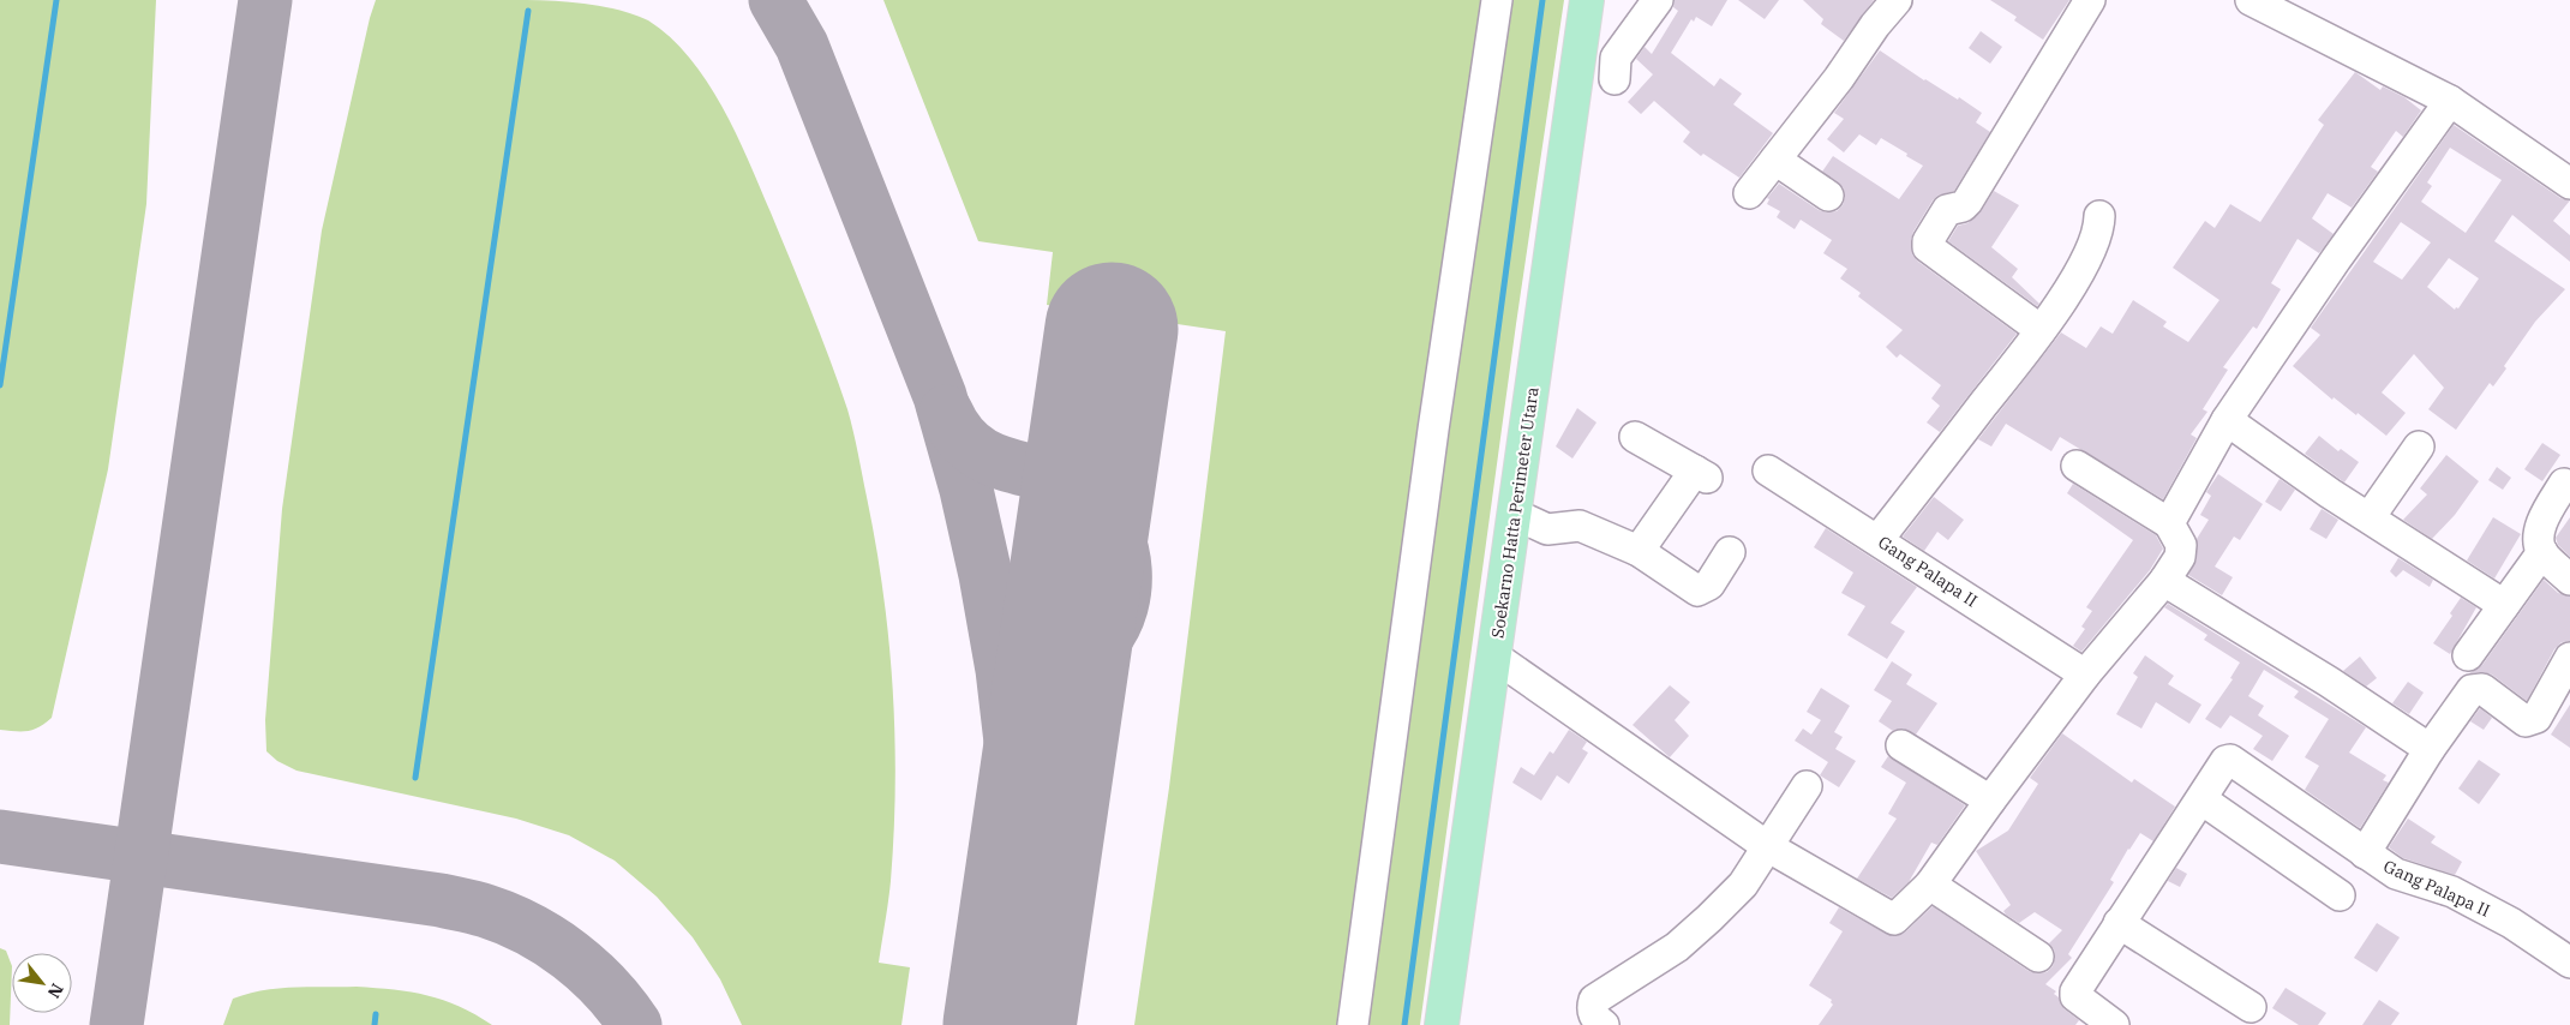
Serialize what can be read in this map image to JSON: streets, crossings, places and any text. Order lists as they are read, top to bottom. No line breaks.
{"streets":{"main road":["Soekarno Hatta Perimeter Utara"],"street":["Gang Palapa II"]},"north":"bottom right"}
